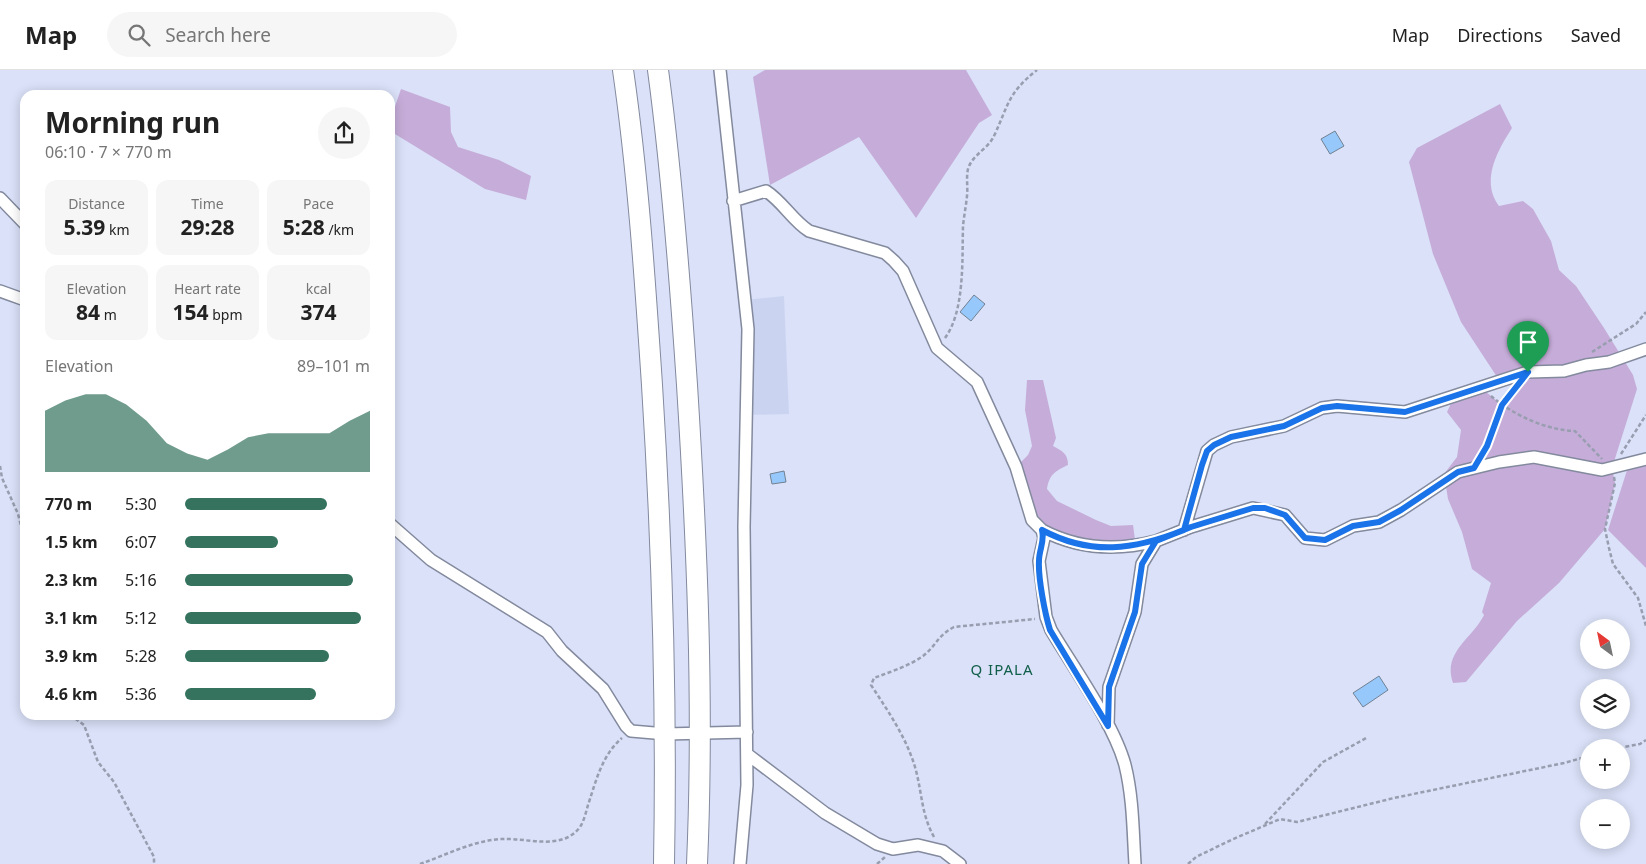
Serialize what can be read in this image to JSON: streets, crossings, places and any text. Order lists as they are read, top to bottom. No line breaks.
{"districts":["Q IPALA"],"north":"top left","page":{"header":"Map","search":"Search here","nav":["Map","Directions","Saved"],"heading":["Morning run","06:10 · 7 × 770 m"],"stats":[["Distance","5.39 km"],["Time","29:28"],["Pace","5:28 /km"],["Elevation","84 m"],["Heart rate","154 bpm"],["kcal","374"]],"chart":["Elevation","89–101 m"],"list":[{"name":"770 m","note":"5:30"},{"name":"1.5 km","note":"6:07"},{"name":"2.3 km","note":"5:16"},{"name":"3.1 km","note":"5:12"},{"name":"3.9 km","note":"5:28"},{"name":"4.6 km","note":"5:36"}],"map_buttons":["+","−"]}}
